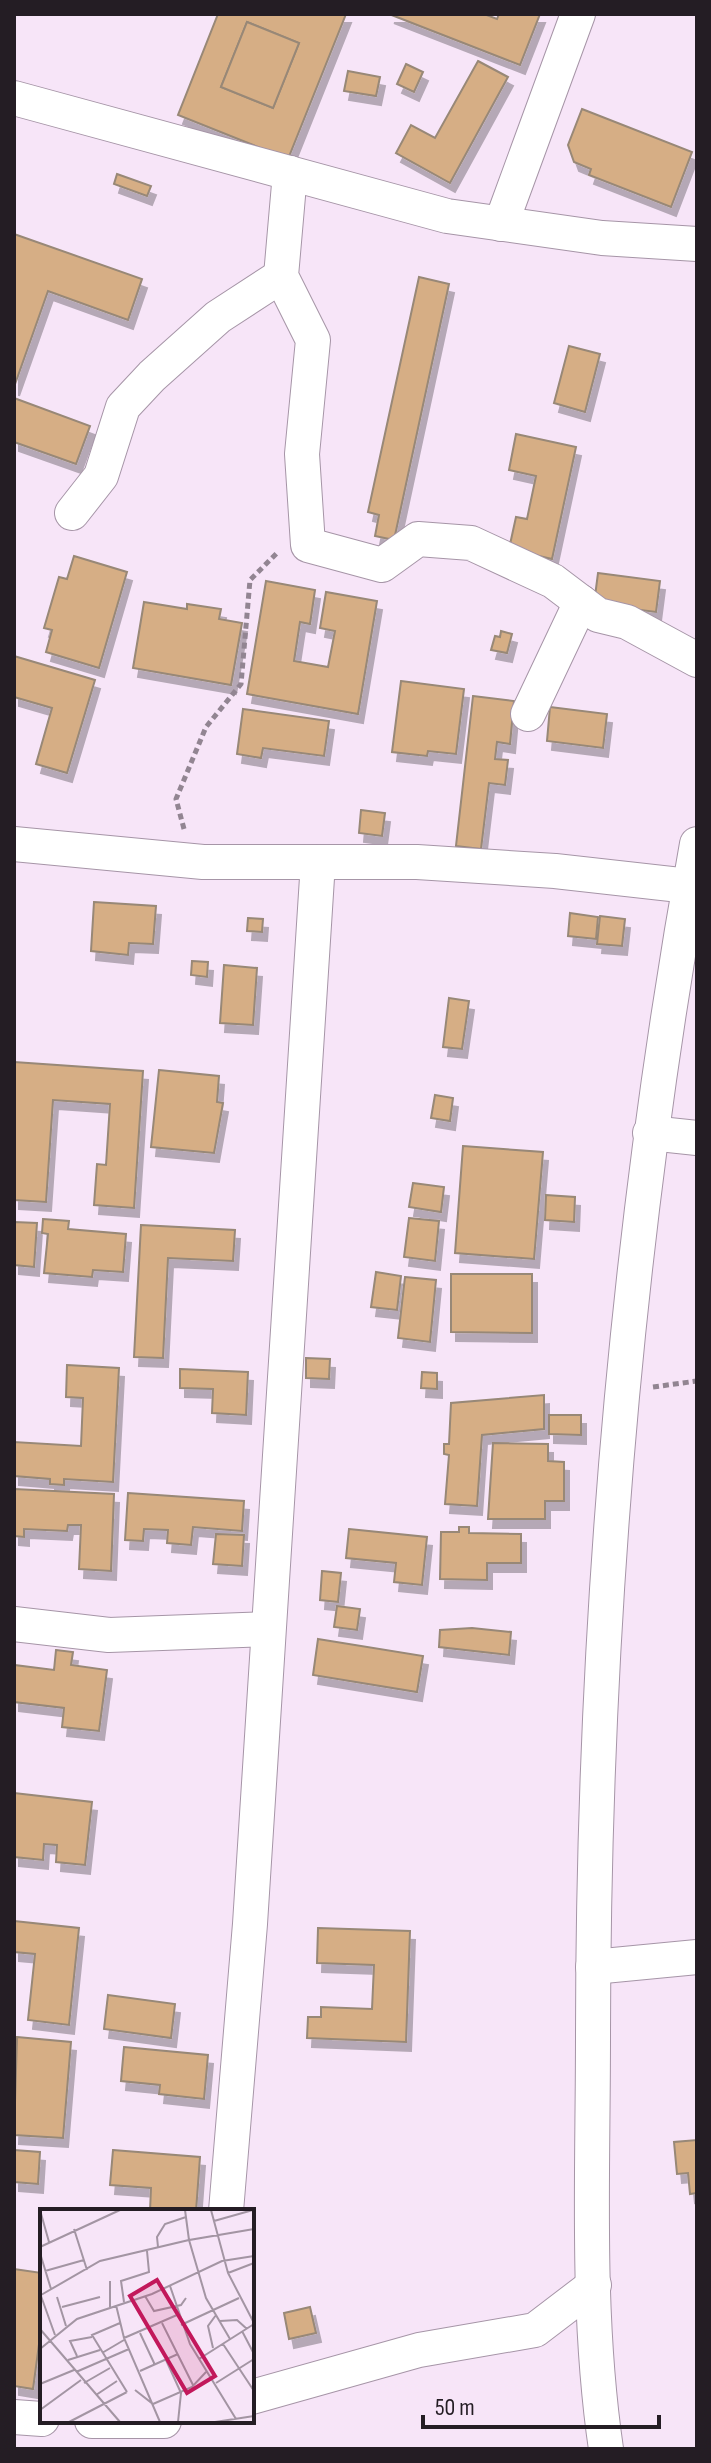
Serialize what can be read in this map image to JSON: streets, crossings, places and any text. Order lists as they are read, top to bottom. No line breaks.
{"scale_bar":"50 m"}
